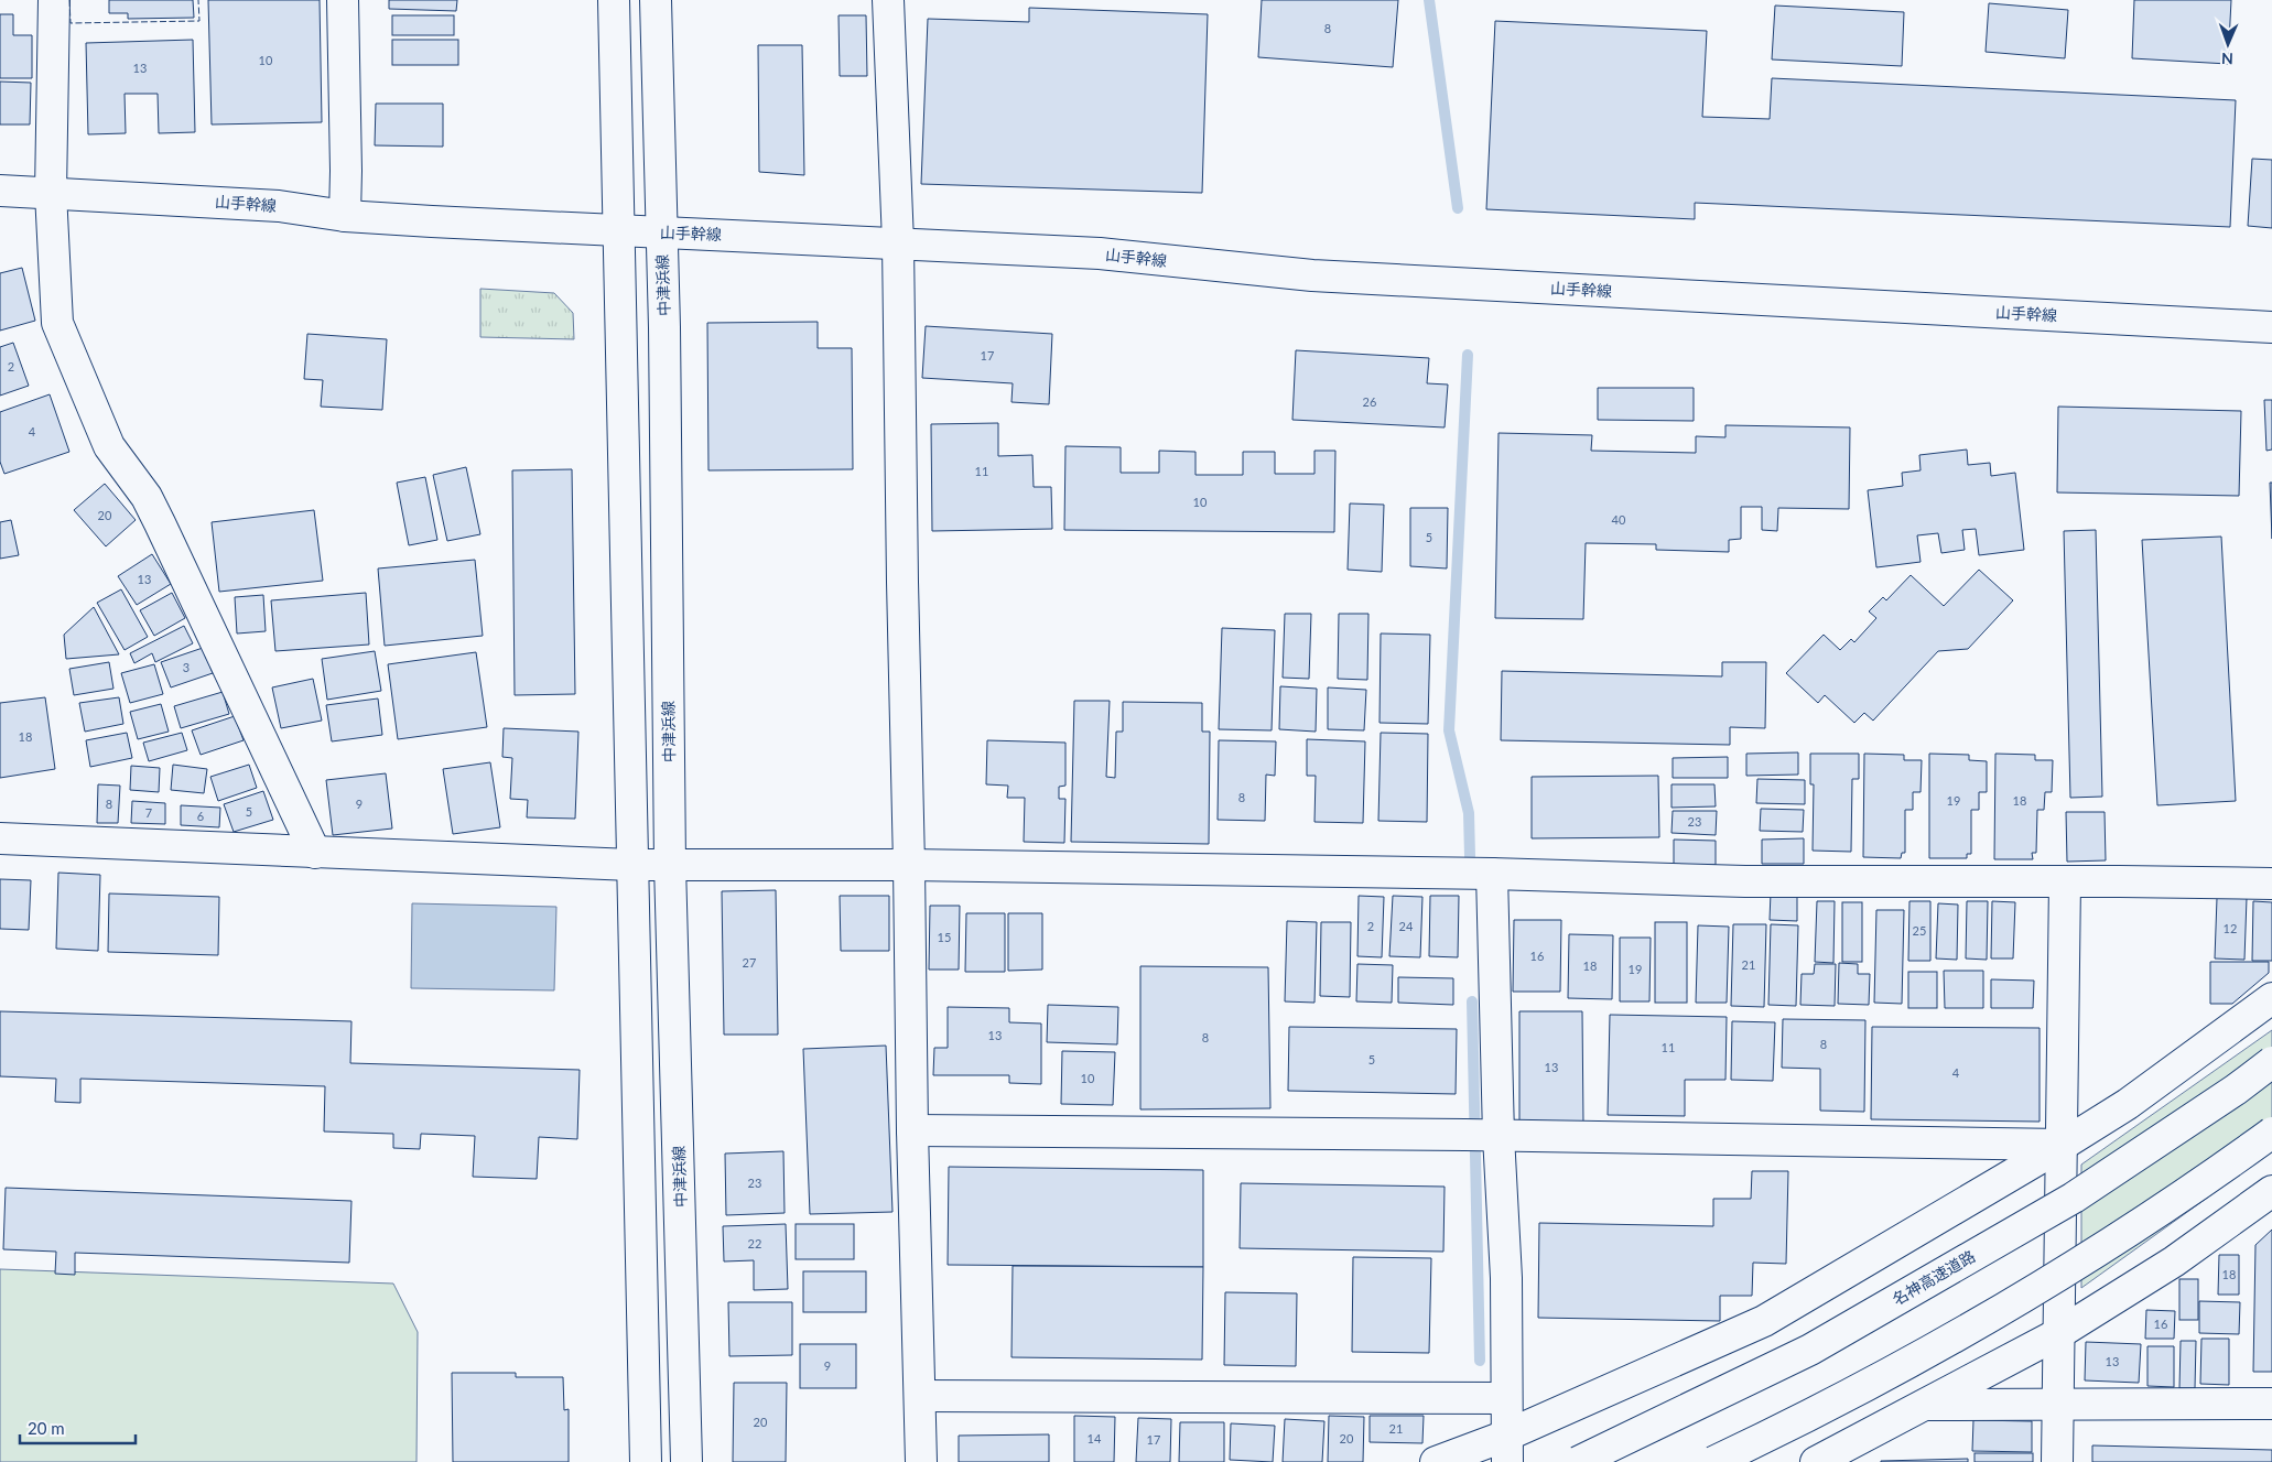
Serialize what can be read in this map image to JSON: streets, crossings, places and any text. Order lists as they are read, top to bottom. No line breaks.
{"streets":{"main road":["山手幹線","中津浜線","名神高速道路"]},"crossings":[["山手幹線","中津浜線"]],"house_numbers":["8","10","13","17","2","26","4","11","10","20","40","5","13","3","18","8","19","18","8","9","5","7","6","23","2","24","12","25","15","16","27","21","18","19","13","8","8","11","5","13","4","10","23","22","18","16","13","9","20","21","14","20","17"],"scale_bar":"20 m","north":"bottom"}
